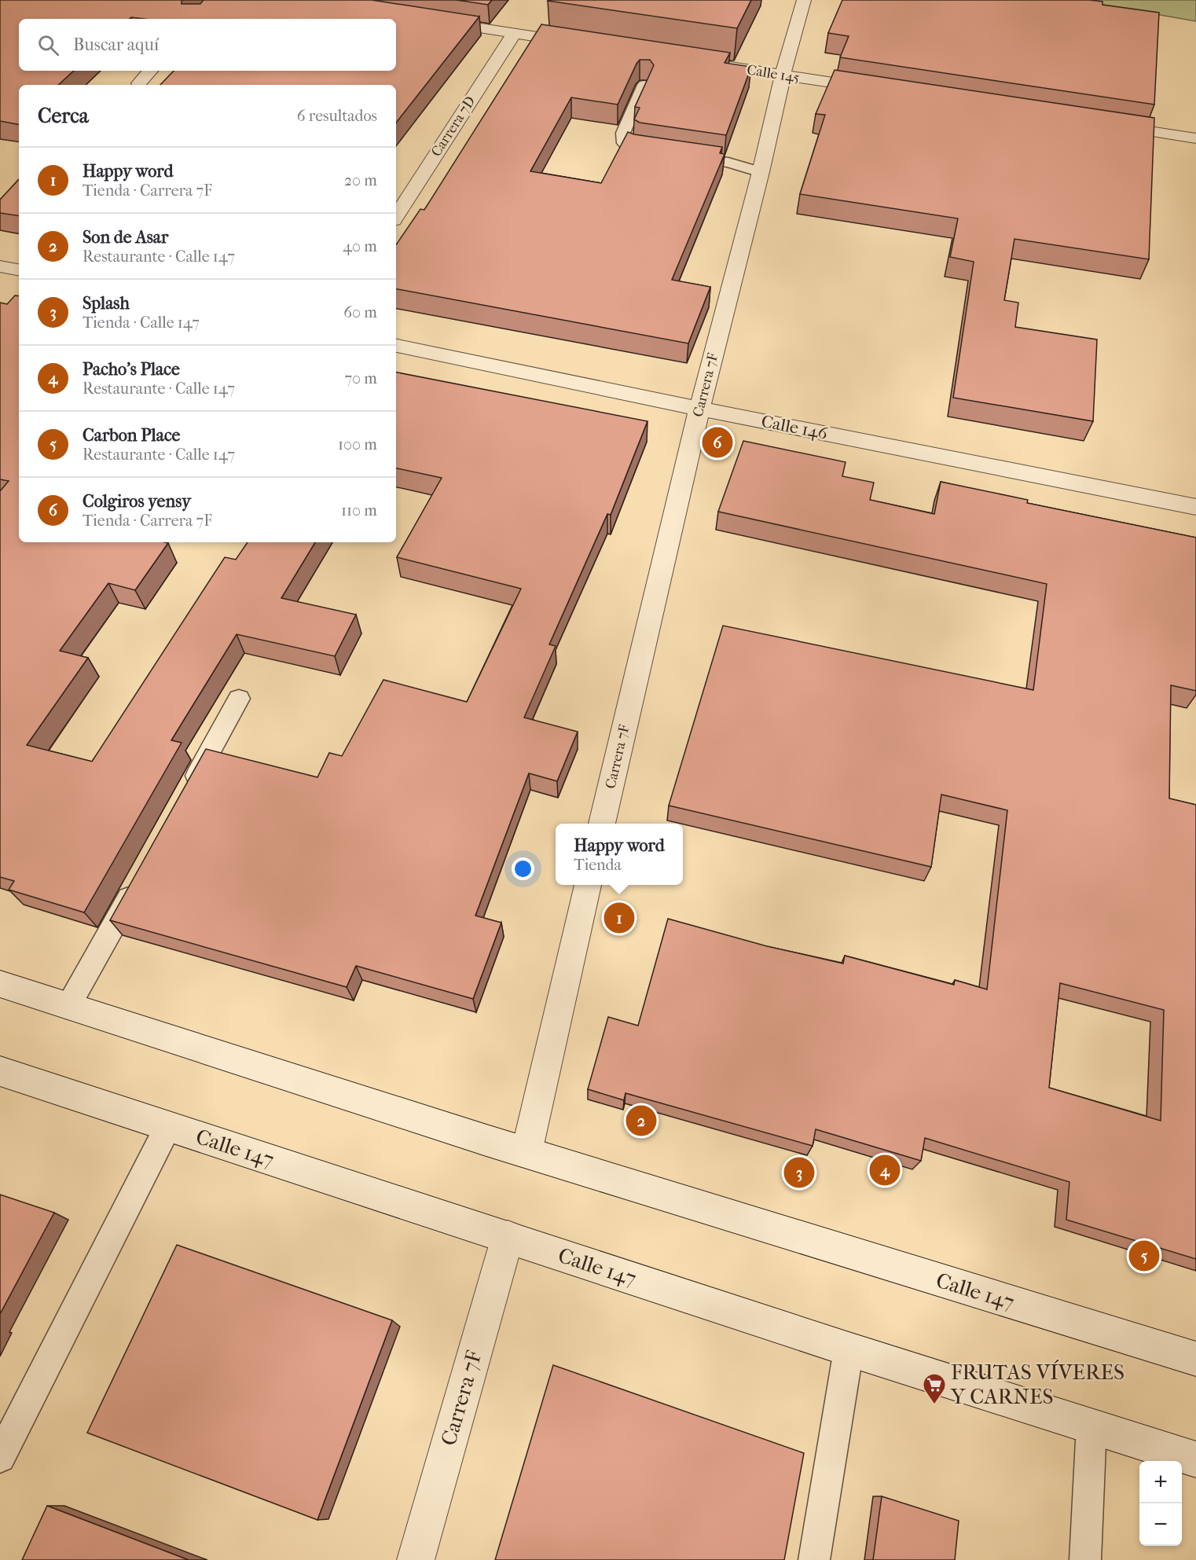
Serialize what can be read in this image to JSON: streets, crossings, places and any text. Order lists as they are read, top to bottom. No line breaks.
{"streets":{"street":["Calle 145","Carrera 7D","Carrera 7F","Calle 146","Calle 147"]},"crossings":[["Calle 145","Carrera 7F"],["Carrera 7F","Calle 146"],["Carrera 7F","Calle 147"]],"places":{"supermarket":["FRUTAS VÍVERES Y CARNES"]},"page":{"search":"Buscar aquí","heading":["Cerca","6 resultados"],"list":[{"mark":"1","name":"Happy word","note":"Tienda · Carrera 7F","value":"20 m"},{"mark":"2","name":"Son de Asar","note":"Restaurante · Calle 147","value":"40 m"},{"mark":"3","name":"Splash","note":"Tienda · Calle 147","value":"60 m"},{"mark":"4","name":"Pacho's Place","note":"Restaurante · Calle 147","value":"70 m"},{"mark":"5","name":"Carbon Place","note":"Restaurante · Calle 147","value":"100 m"},{"mark":"6","name":"Colgiros yensy","note":"Tienda · Carrera 7F","value":"110 m"}],"pins":["6","1","2","4","3","5"],"popup":["Happy word","Tienda"],"map_buttons":["+","−"]}}
